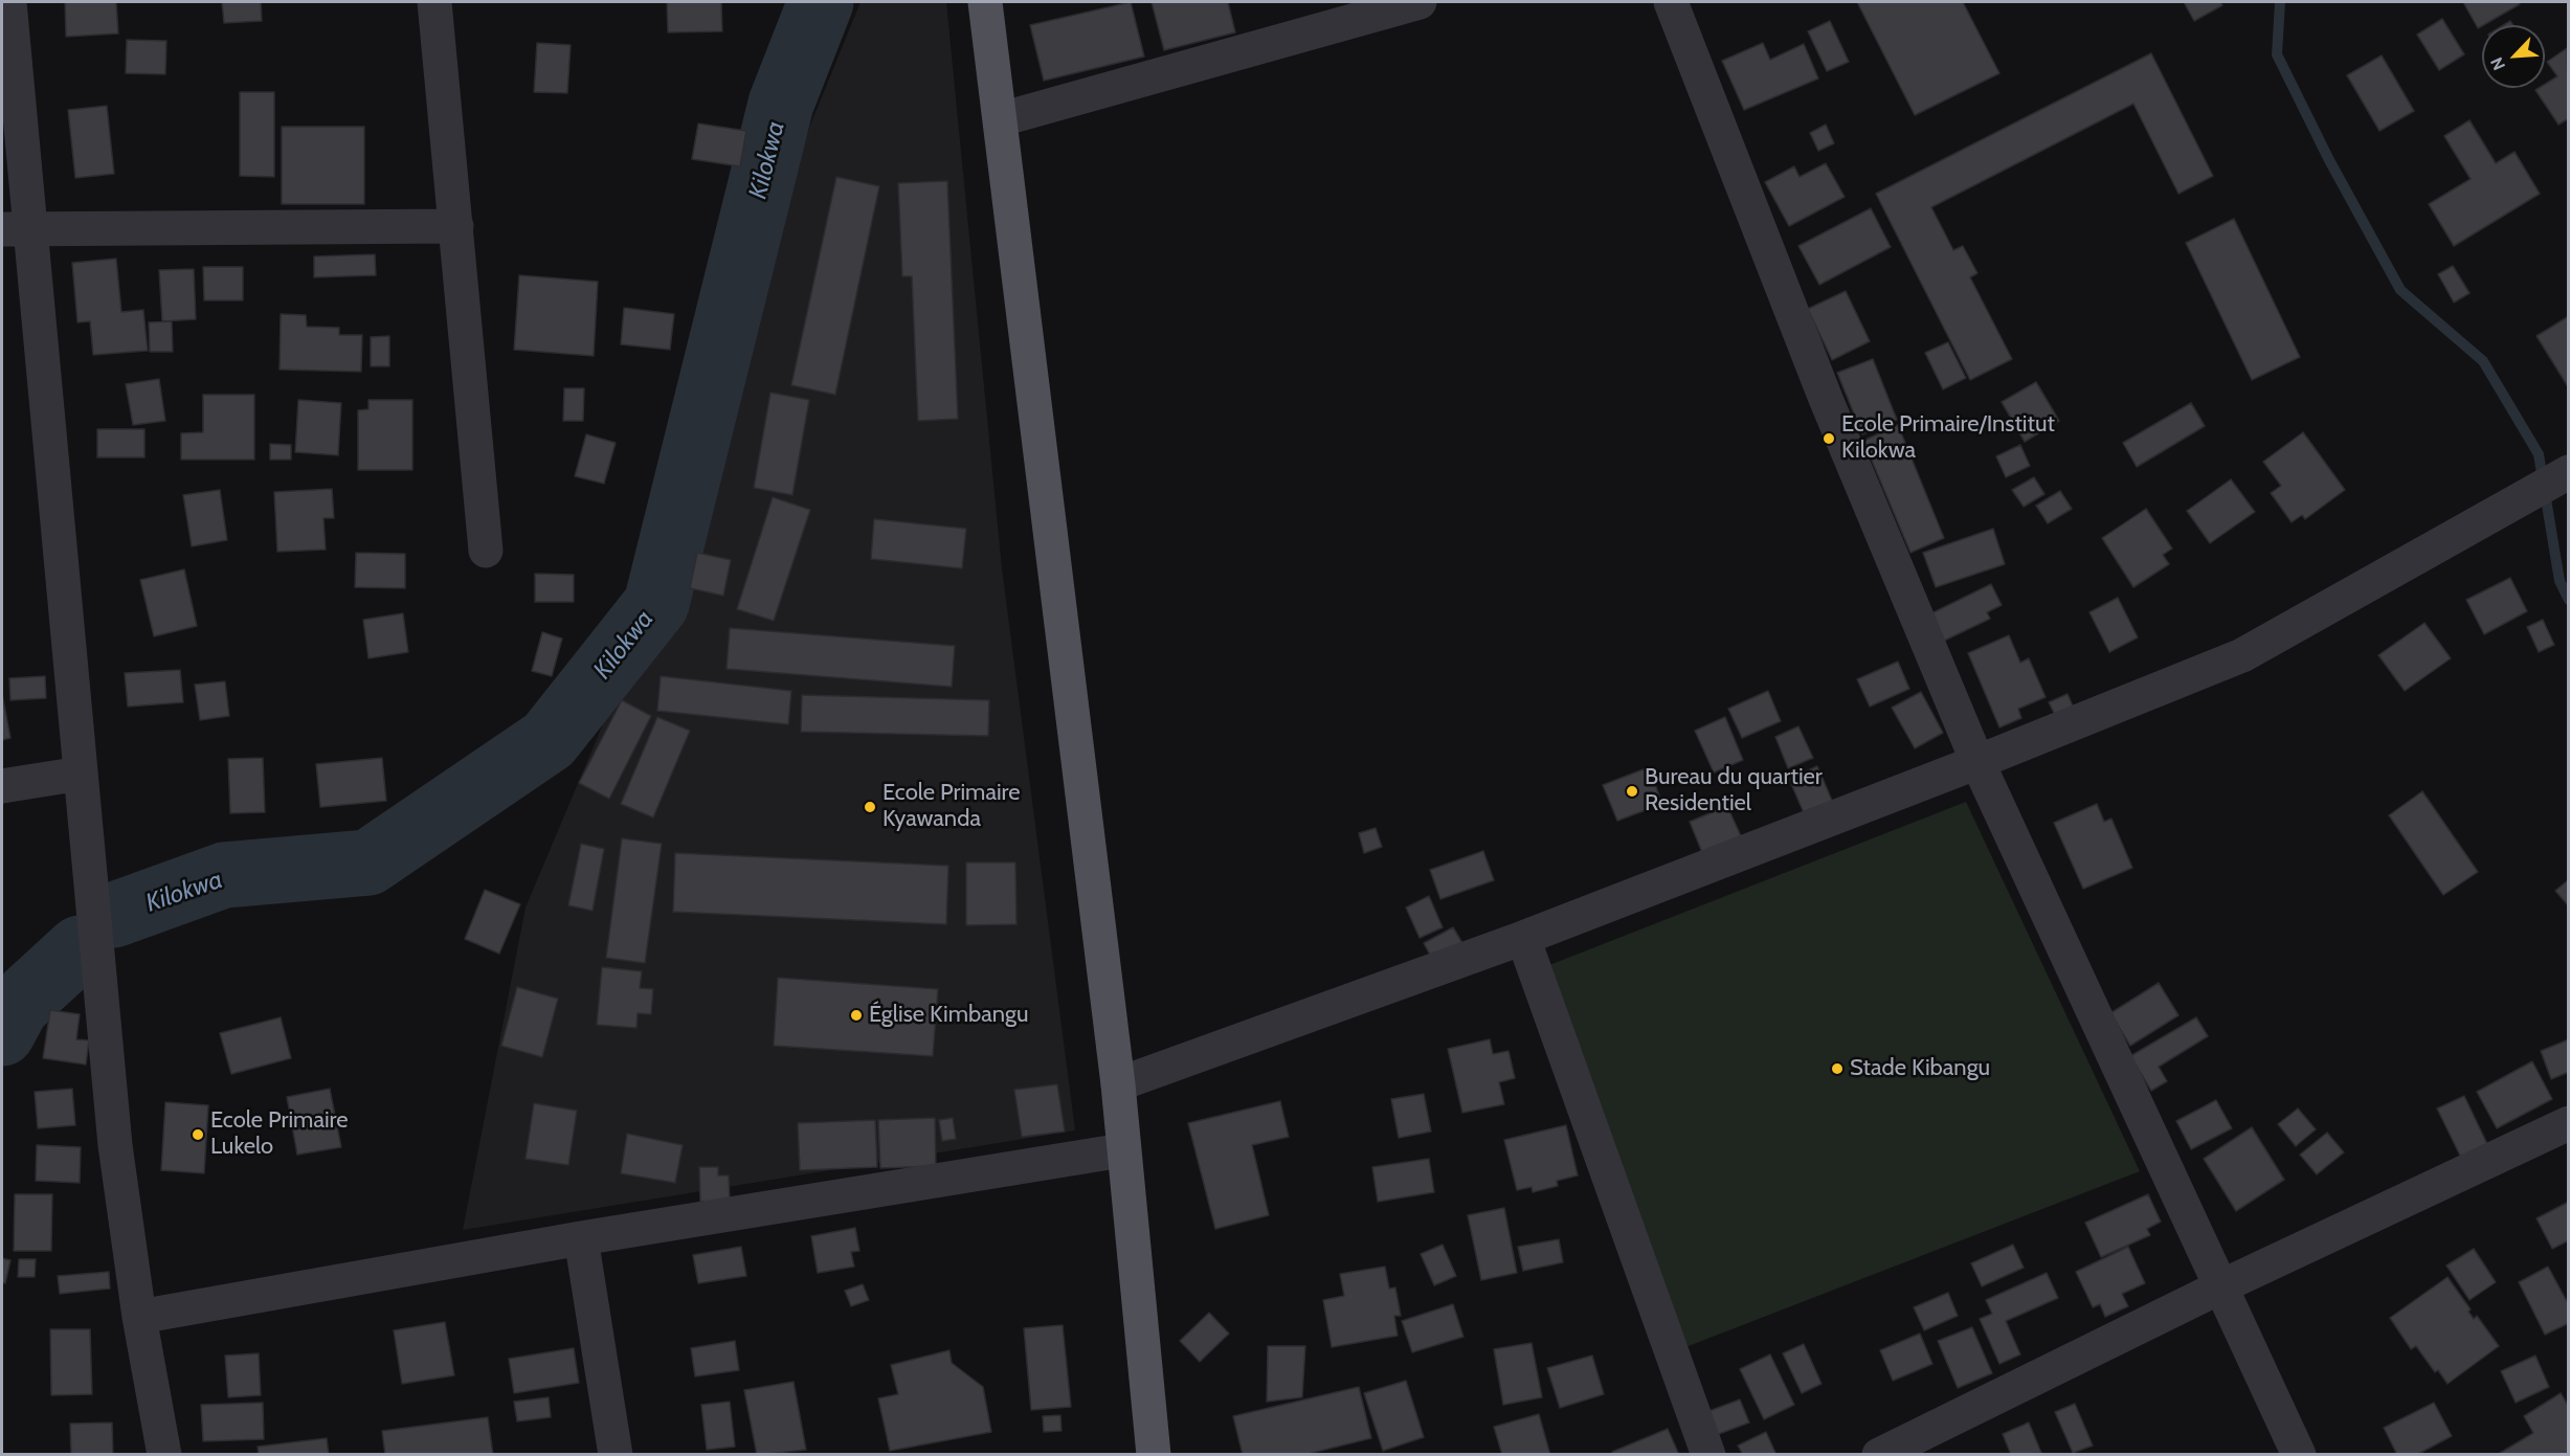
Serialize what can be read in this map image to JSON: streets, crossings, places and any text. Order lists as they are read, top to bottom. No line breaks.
{"water":["Kilokwa"],"places":["Ecole Primaire/Institut Kilokwa","Bureau du quartier Residentiel","Ecole Primaire Kyawanda","Église Kimbangu","Stade Kibangu","Ecole Primaire Lukelo"],"north":"bottom left"}
